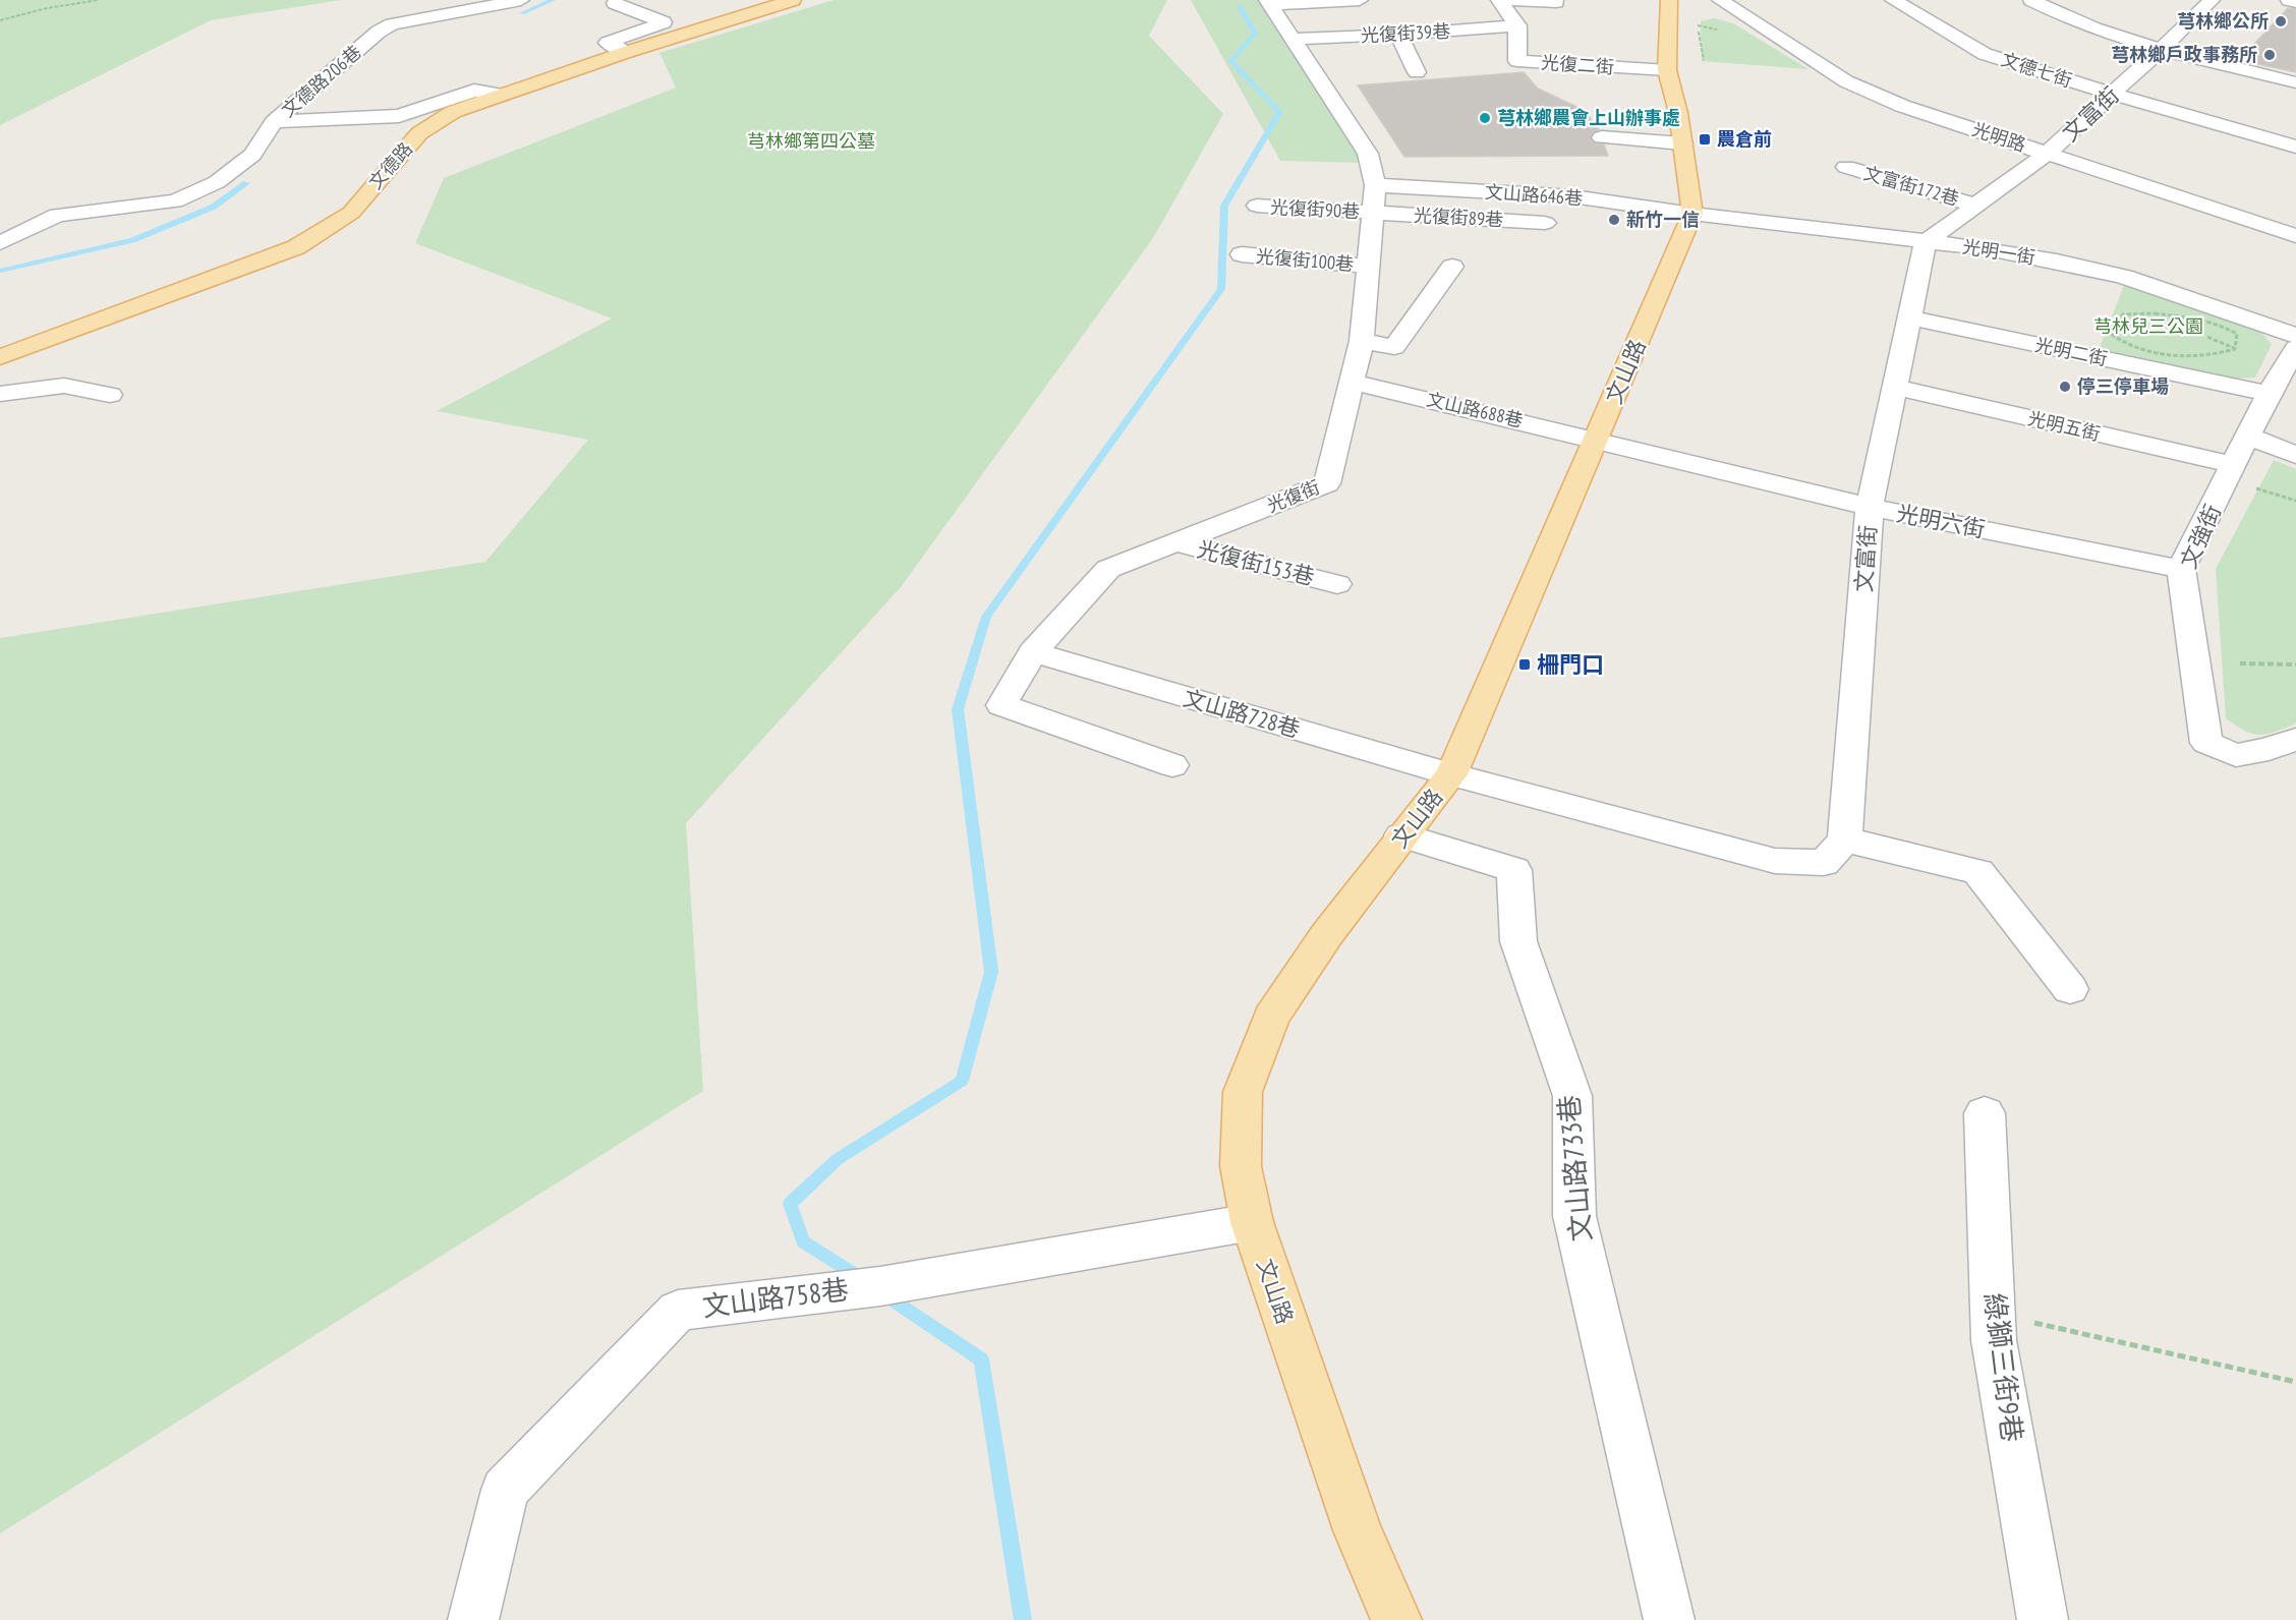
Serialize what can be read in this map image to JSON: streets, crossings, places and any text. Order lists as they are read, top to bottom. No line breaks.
{"streets":{"main road":["文德路","文山路"],"street":["光復街39巷","光復二街","文德七街","文德路206巷","文富街","光明路","文富街172巷","文山路646巷","光復街90巷","光復街89巷","光明一街","光復街100巷","光明二街","文山路688巷","光明五街","光復街","光明六街","文強街","光復街153巷","文山路728巷","文山路733巷","文山路758巷","綠獅三街9巷"]},"crossings":[["光復街39巷","光復二街"],["光復街39巷","光復街"],["文德七街","文富街"],["文德路206巷","文德路"],["文富街","光明路"],["文富街","文富街172巷"],["文富街","光明一街"],["文富街","光明二街"],["文富街","光明五街"],["文富街","光明六街"],["文山路646巷","光明一街"],["文山路646巷","文山路"],["文山路646巷","光復街"],["光復街90巷","光復街89巷"],["光復街90巷","光復街"],["光復街89巷","光復街"],["光明一街","文山路"],["光復街100巷","光復街"],["光明二街","文強街"],["文山路","文山路688巷"],["文山路","光明六街"],["文山路","文山路728巷"],["文山路","文山路733巷"],["文山路","文山路758巷"],["文山路688巷","光復街"],["文山路688巷","光明六街"],["光明五街","文強街"],["光復街","光復街153巷"],["光復街","文山路728巷"],["光明六街","文強街"]],"parks":["芎林鄉第四公墓","芎林兒三公園"],"places":{"other":["芎林鄉公所","芎林鄉戶政事務所","芎林鄉農會上山辦事處","新竹一信","停三停車場"],"transit":["農倉前","柵門口"]}}
